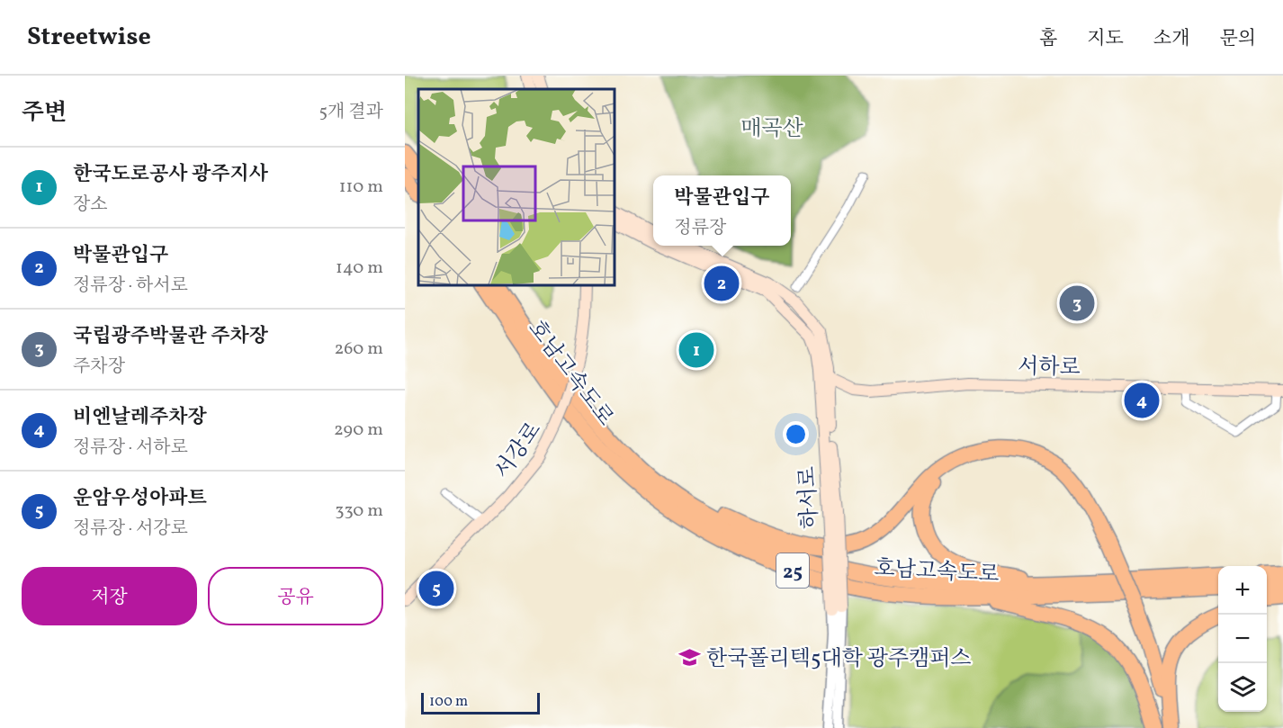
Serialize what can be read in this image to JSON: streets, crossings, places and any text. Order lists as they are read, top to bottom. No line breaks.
{"streets":{"highway":["호남고속도로","25"],"main road":["서하로","서강로","하서로"]},"crossings":[["서하로","하서로"]],"parks":["매곡산"],"places":{"school or university":["한국폴리텍5대학 광주캠퍼스"]},"scale_bar":"100 m","page":{"header":"Streetwise","nav":["홈","지도","소개","문의"],"heading":["주변","5개 결과"],"list":[{"mark":"1","name":"한국도로공사 광주지사","note":"장소","value":"110 m"},{"mark":"2","name":"박물관입구","note":"정류장 · 하서로","value":"140 m"},{"mark":"3","name":"국립광주박물관 주차장","note":"주차장","value":"260 m"},{"mark":"4","name":"비엔날레주차장","note":"정류장 · 서하로","value":"290 m"},{"mark":"5","name":"운암우성아파트","note":"정류장 · 서강로","value":"330 m"}],"popup":["박물관입구","정류장"],"pins":["2","3","1","4","5"],"buttons":["저장","공유"],"map_buttons":["+","−"],"scale":"100 m"}}
